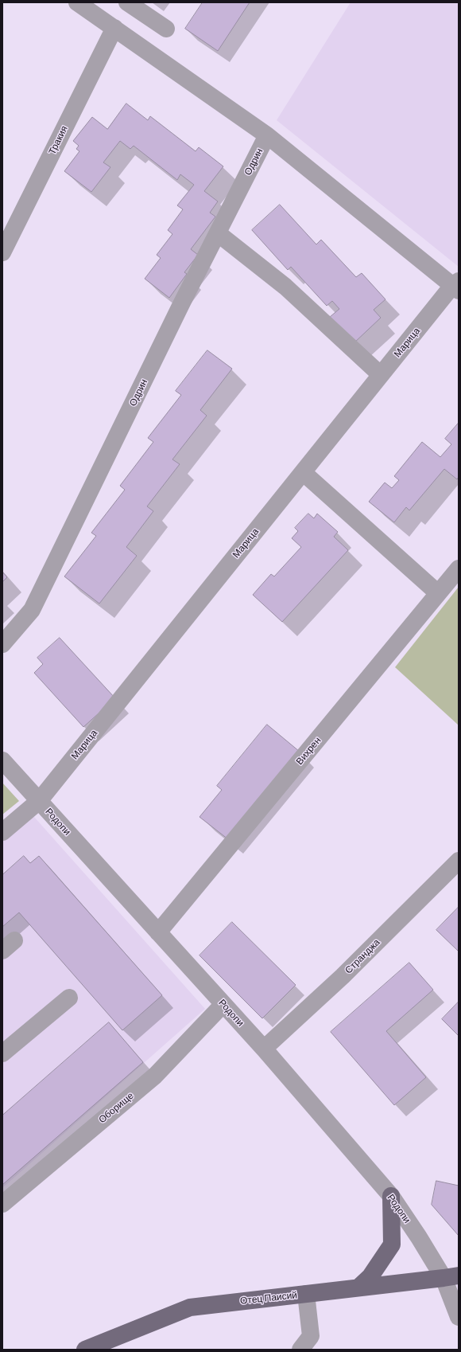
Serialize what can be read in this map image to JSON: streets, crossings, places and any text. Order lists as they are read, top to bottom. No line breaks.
{"streets":{"main road":["Отец Паисий"],"street":["Тракия","Одрин","Марица","Вихрен","Родопи","Странджа","Оборище"]},"crossings":[["Марица","Родопи"],["Вихрен","Родопи"],["Родопи","Странджа"],["Родопи","Оборище"],["Родопи","Отец Паисий"]]}
